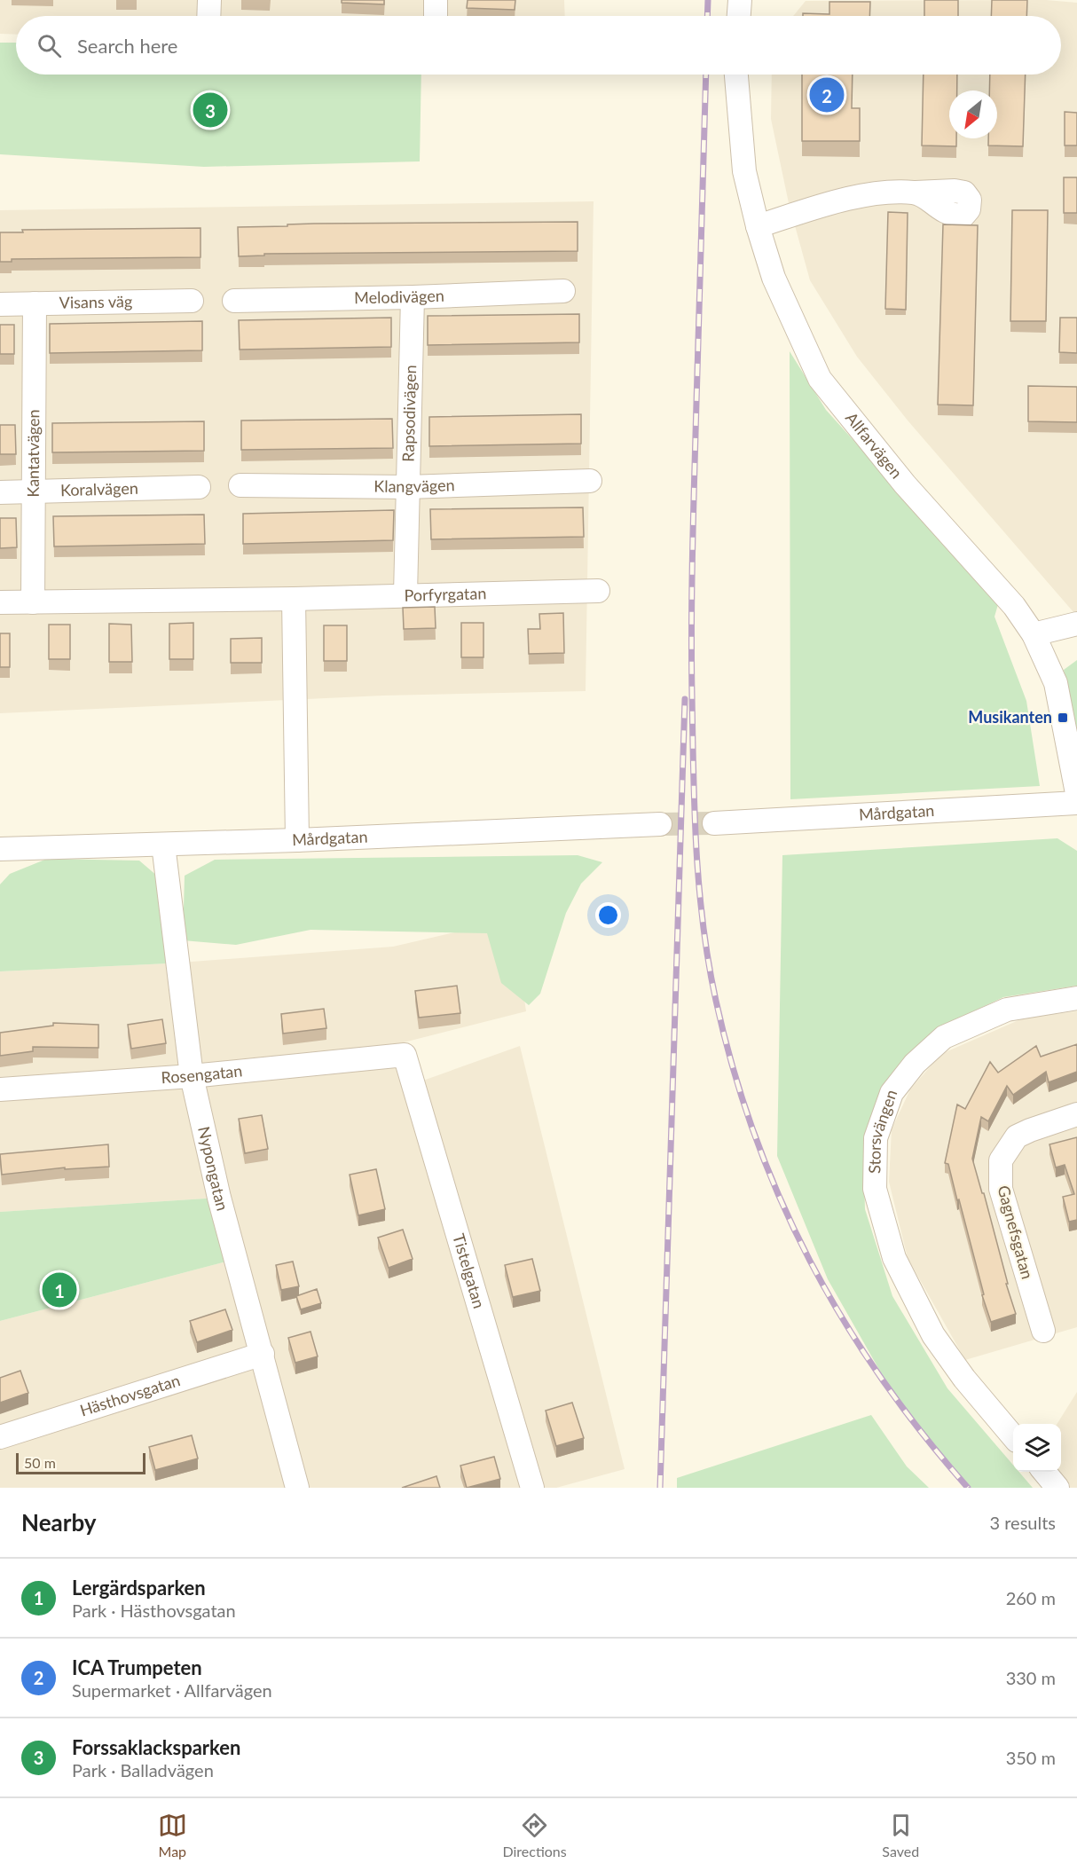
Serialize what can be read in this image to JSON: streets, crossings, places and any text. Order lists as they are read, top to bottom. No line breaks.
{"streets":{"street":["Melodivägen","Visans väg","Rapsodivägen","Allfarvägen","Kantatvägen","Klangvägen","Koralvägen","Porfyrgatan","Mårdgatan","Rosengatan","Storsvängen","Nypongatan","Gagnefsgatan","Tistelgatan","Hästhovsgatan"]},"crossings":[["Melodivägen","Rapsodivägen"],["Visans väg","Kantatvägen"],["Rapsodivägen","Klangvägen"],["Rapsodivägen","Porfyrgatan"],["Kantatvägen","Koralvägen"],["Kantatvägen","Porfyrgatan"],["Mårdgatan","Nypongatan"],["Rosengatan","Nypongatan"],["Rosengatan","Tistelgatan"],["Nypongatan","Hästhovsgatan"]],"places":{"transit":["Musikanten"]},"scale_bar":"50 m","north":"bottom left","page":{"search":"Search here","pins":["2","3","1"],"scale":"50 m","heading":["Nearby","3 results"],"list":[{"mark":"1","name":"Lergärdsparken","note":"Park · Hästhovsgatan","value":"260 m"},{"mark":"2","name":"ICA Trumpeten","note":"Supermarket · Allfarvägen","value":"330 m"},{"mark":"3","name":"Forssaklacksparken","note":"Park · Balladvägen","value":"350 m"}],"nav":["Map","Directions","Saved"]}}
